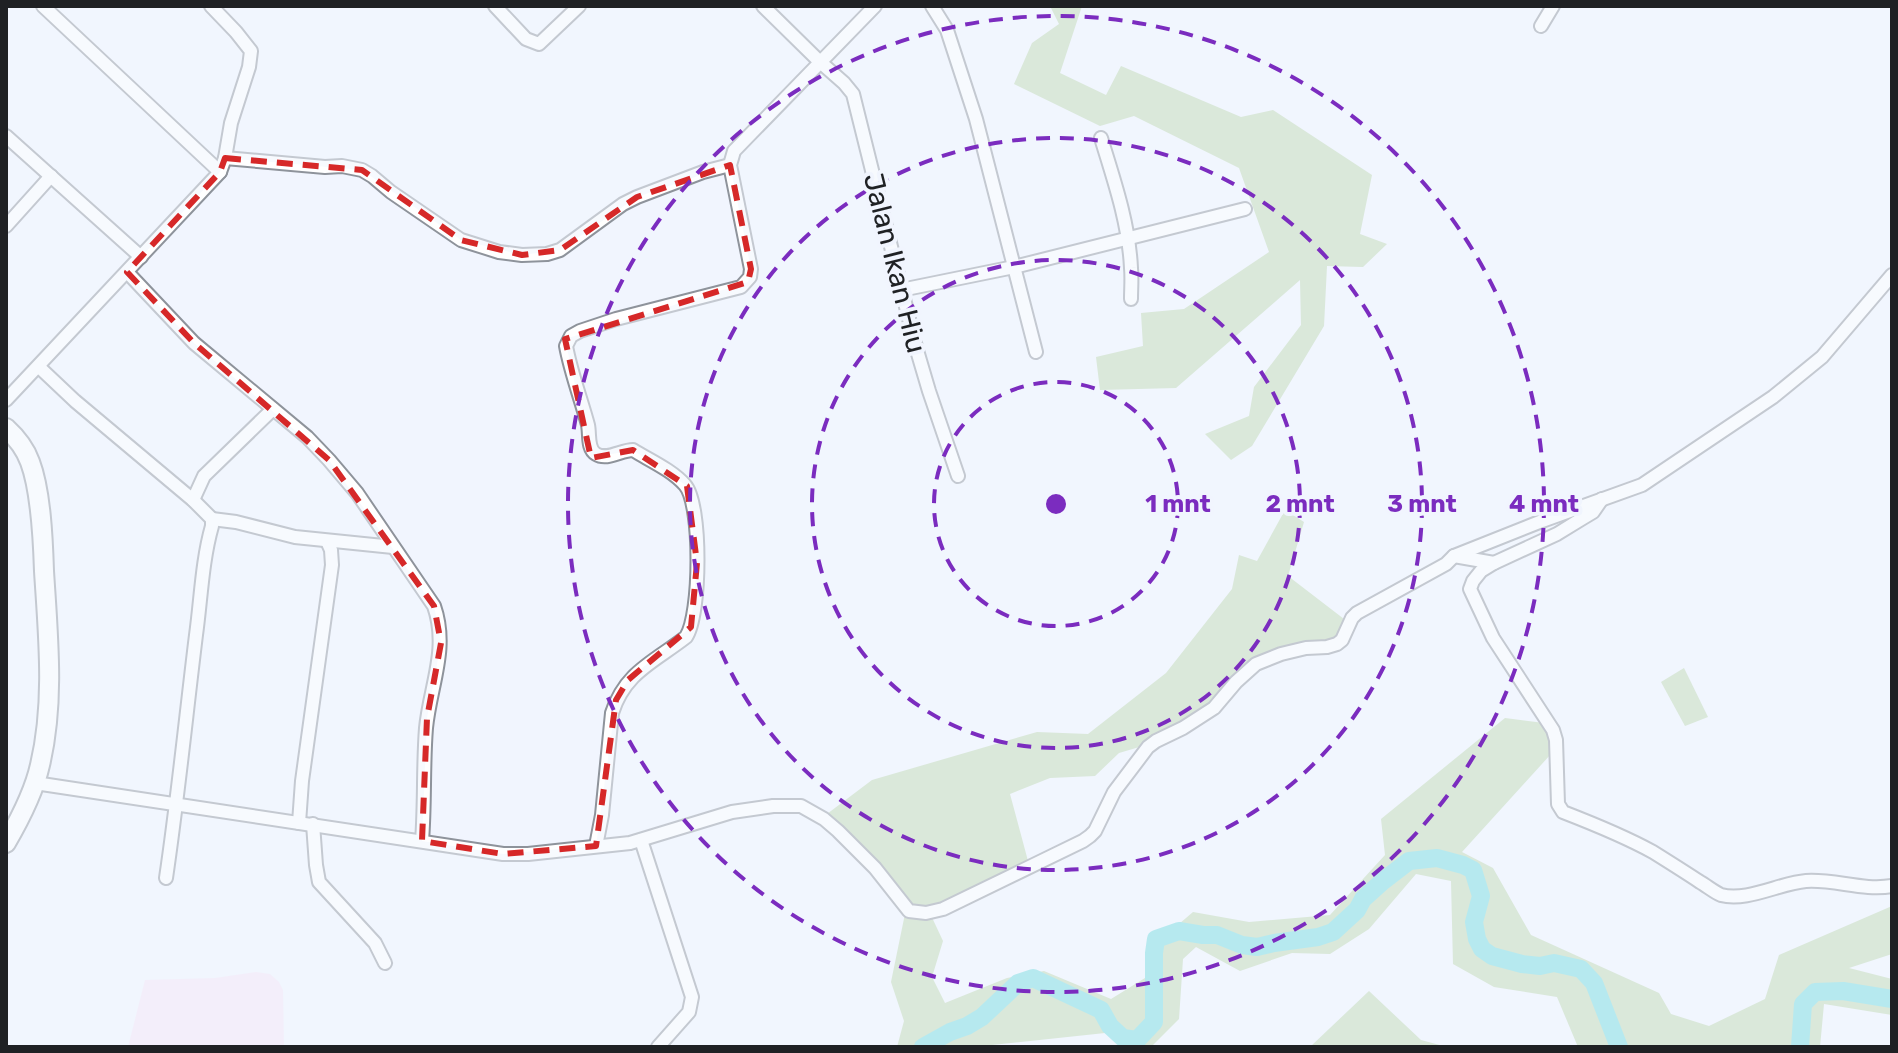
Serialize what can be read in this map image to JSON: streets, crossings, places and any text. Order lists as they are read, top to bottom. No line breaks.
{"streets":{"street":["Jalan Ikan Hiu"]},"rings":["1 mnt","2 mnt","3 mnt","4 mnt"]}
